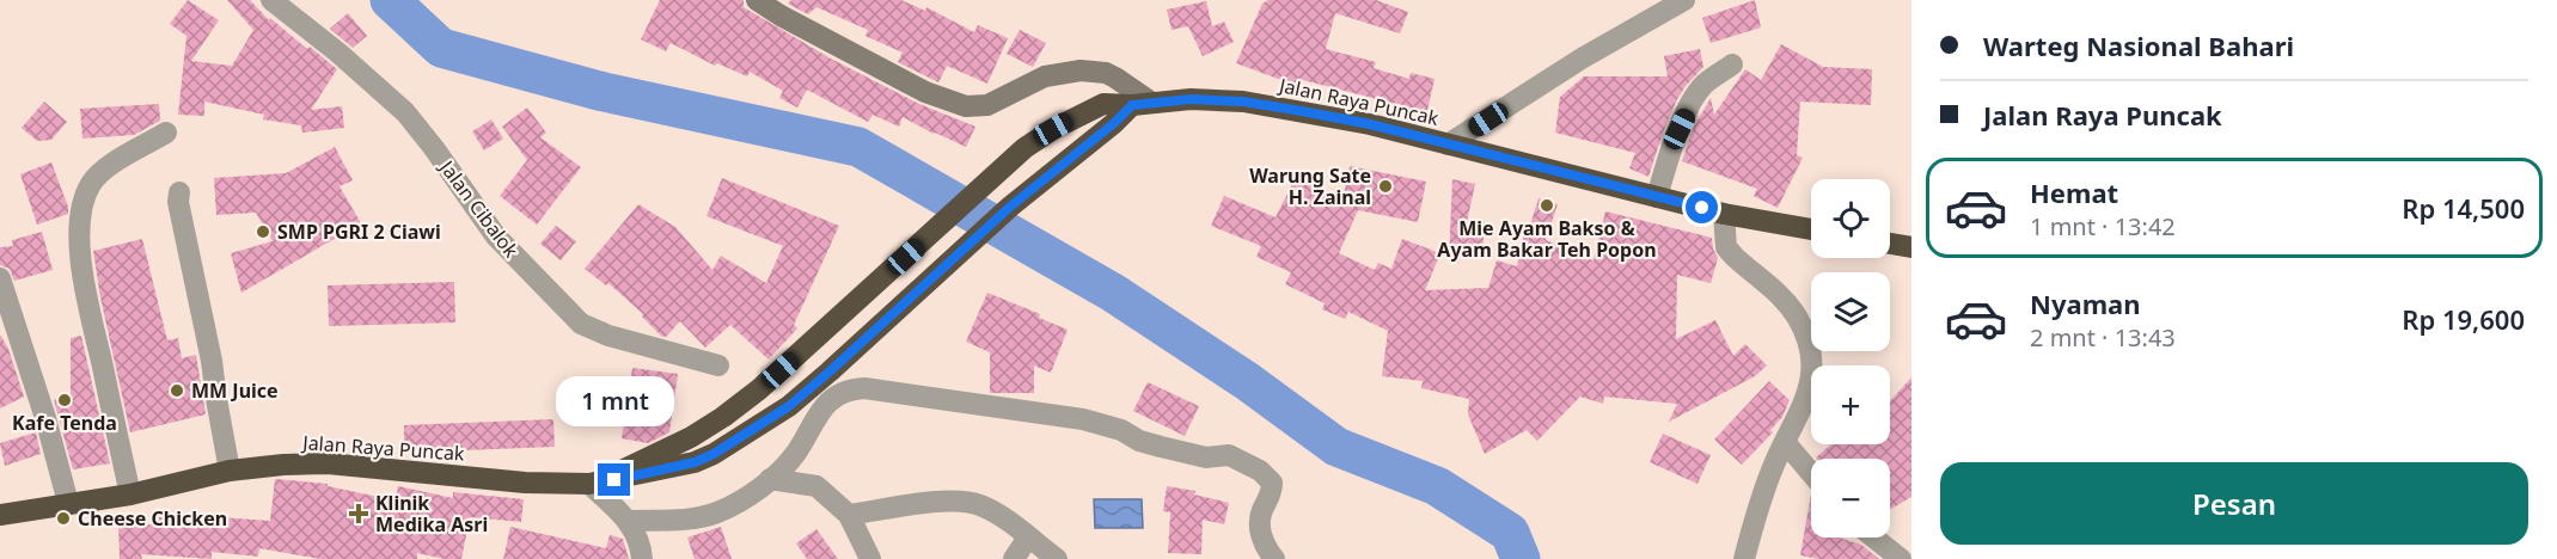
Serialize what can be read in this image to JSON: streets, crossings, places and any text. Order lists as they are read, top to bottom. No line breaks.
{"streets":{"highway":["Jalan Raya Puncak"],"street":["Jalan Cibalok"]},"places":{"other":["Warung Sate H. Zainal","Mie Ayam Bakso & Ayam Bakar Teh Popon","SMP PGRI 2 Ciawi","MM Juice","Kafe Tenda","Cheese Chicken"],"health":["Klinik Medika Asri"]},"page":{"banner":["Warteg Nasional Bahari","Jalan Raya Puncak"],"list":[{"name":"Hemat","note":"1 mnt · 13:42","value":"Rp 14,500"},{"name":"Nyaman","note":"2 mnt · 13:43","value":"Rp 19,600"}],"map_buttons":["+","−"],"bubble":"1 mnt","buttons":"Pesan"}}
